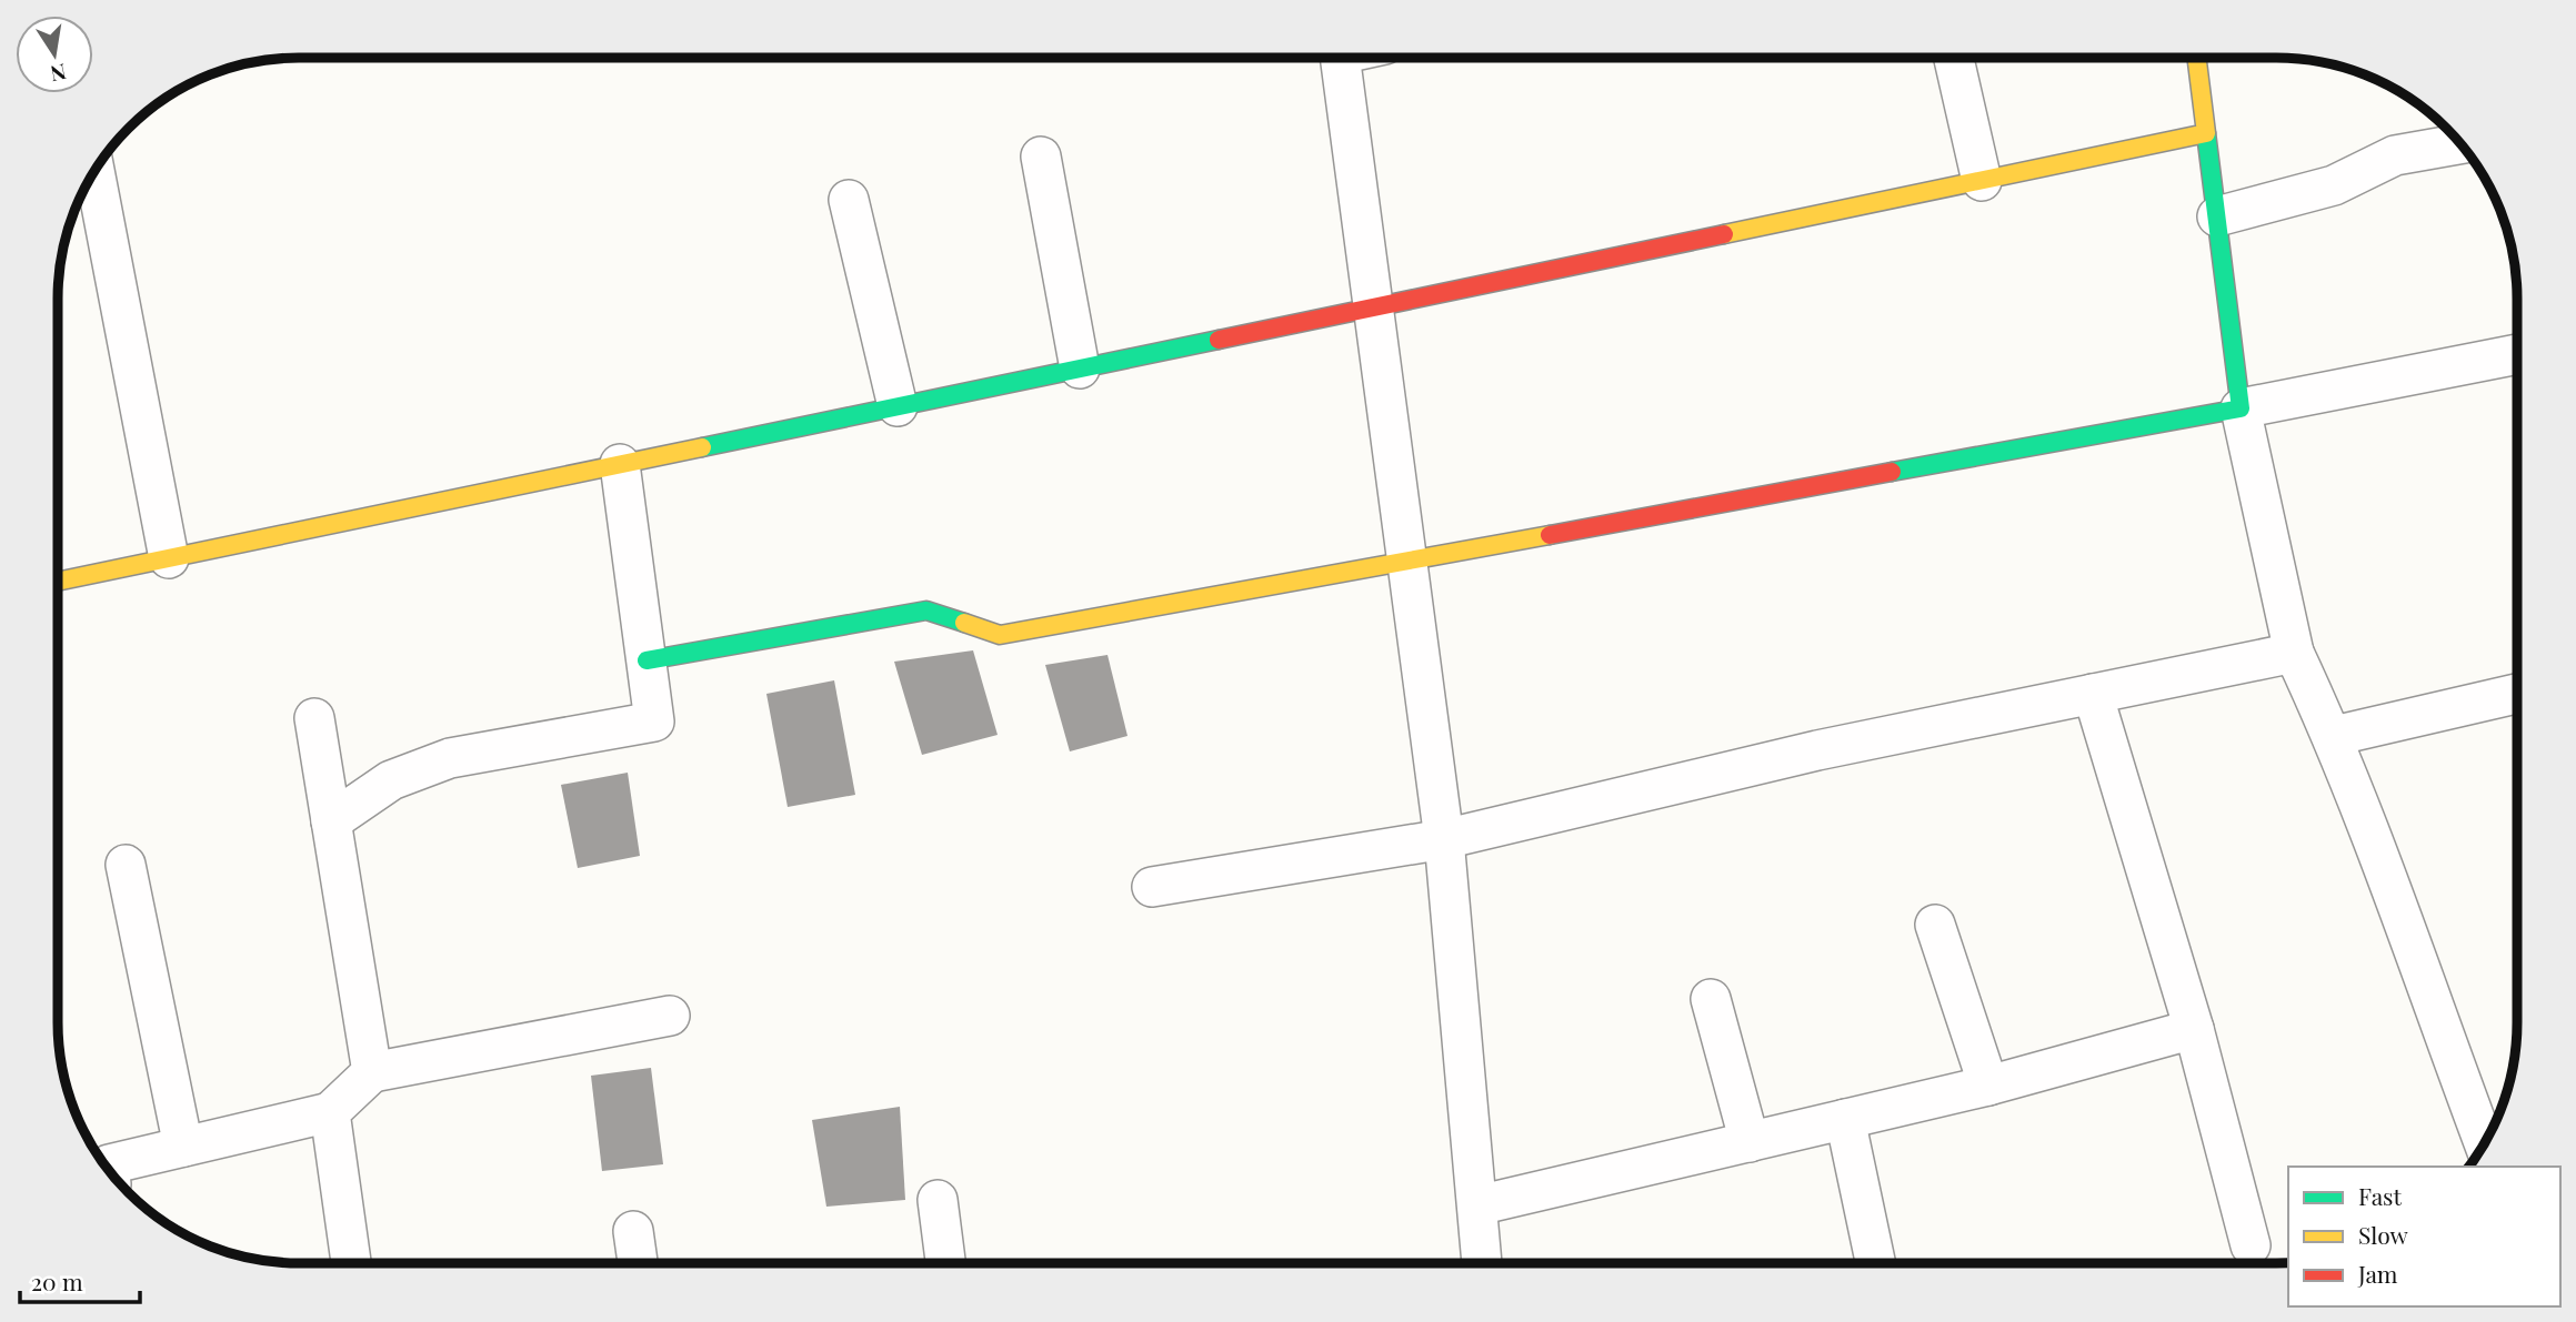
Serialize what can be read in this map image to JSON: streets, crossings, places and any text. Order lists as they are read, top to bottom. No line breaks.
{"legend":["Fast","Slow","Jam"],"scale_bar":"20 m","north":"bottom"}
